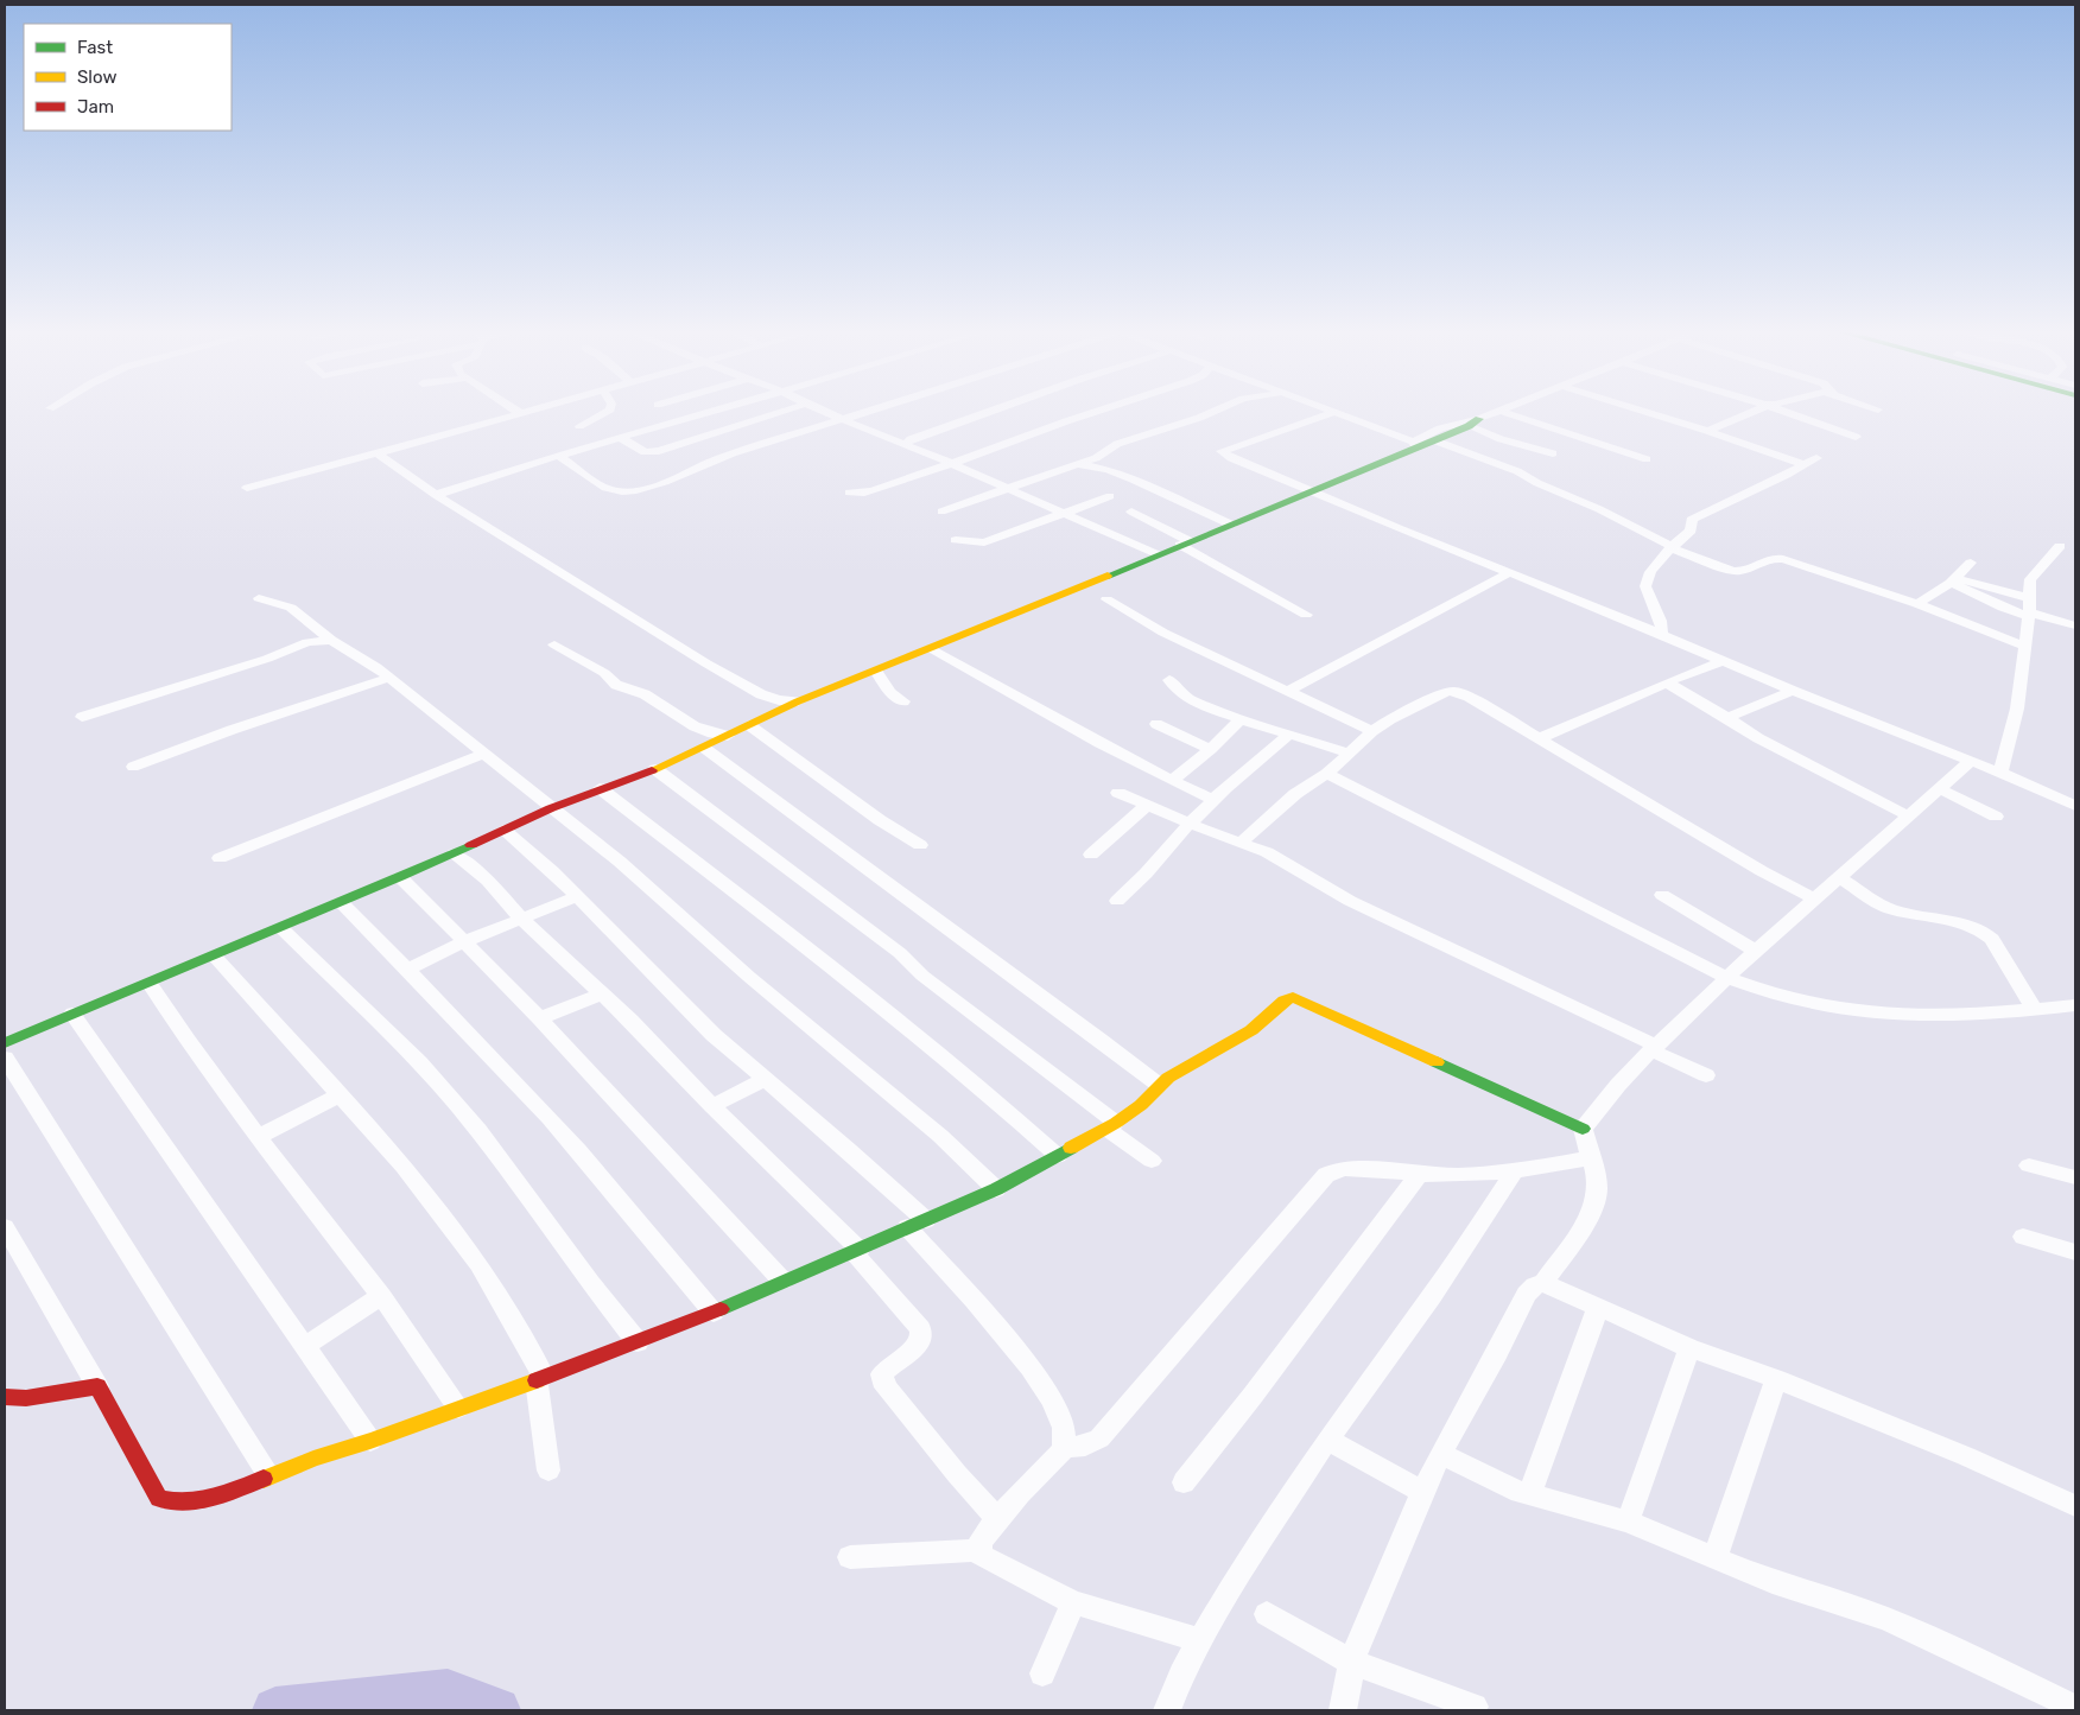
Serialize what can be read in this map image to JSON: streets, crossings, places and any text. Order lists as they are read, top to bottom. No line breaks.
{"legend":["Fast","Slow","Jam"]}
